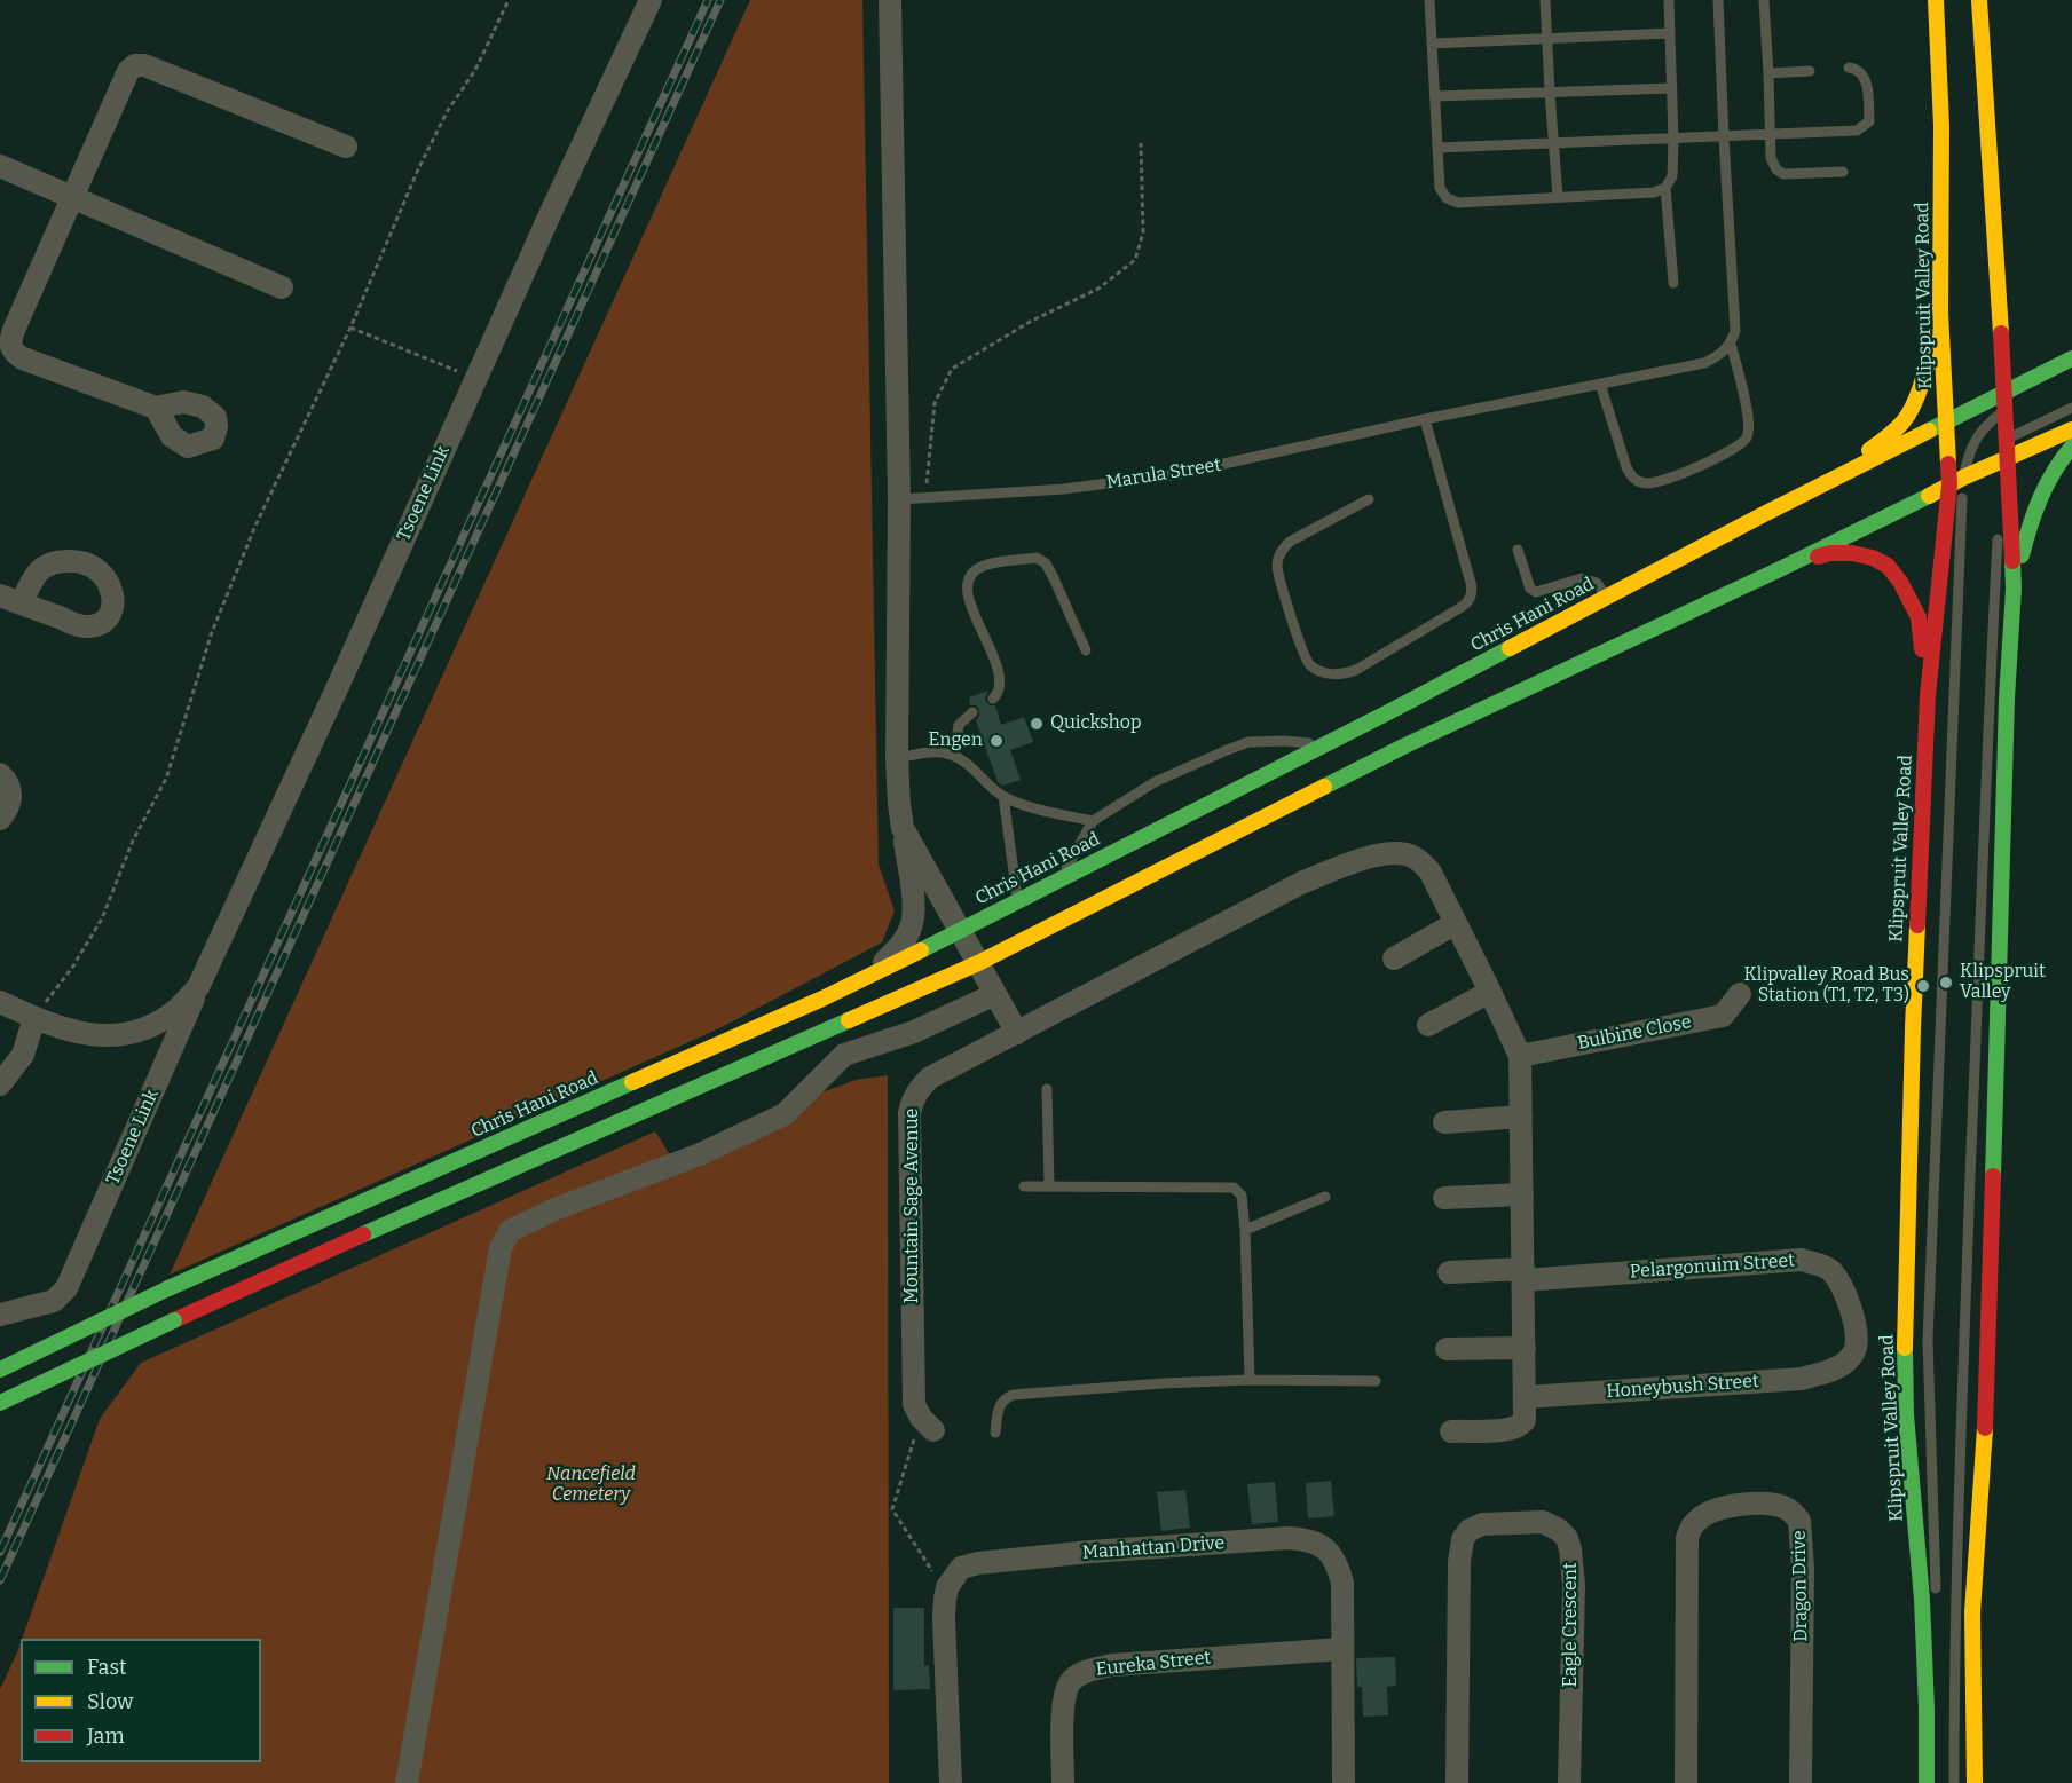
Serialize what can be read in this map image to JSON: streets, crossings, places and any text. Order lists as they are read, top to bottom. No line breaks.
{"streets":{"main road":["Klipspruit Valley Road","Chris Hani Road"],"street":["Tsoene Link","Bulbine Close","Mountain Sage Avenue","Pelargonuim Street","Honeybush Street","Manhattan Drive","Dragon Drive","Eagle Crescent","Eureka Street"],"lane":["Marula Street"]},"crossings":[["Klipspruit Valley Road","Chris Hani Road"],["Pelargonuim Street","Honeybush Street"],["Manhattan Drive","Eureka Street"]],"parks":["Nancefield Cemetery"],"places":["Quickshop","Engen","Klipspruit Valley","Klipvalley Road Bus Station (T1, T2, T3)"],"legend":["Fast","Slow","Jam"]}
